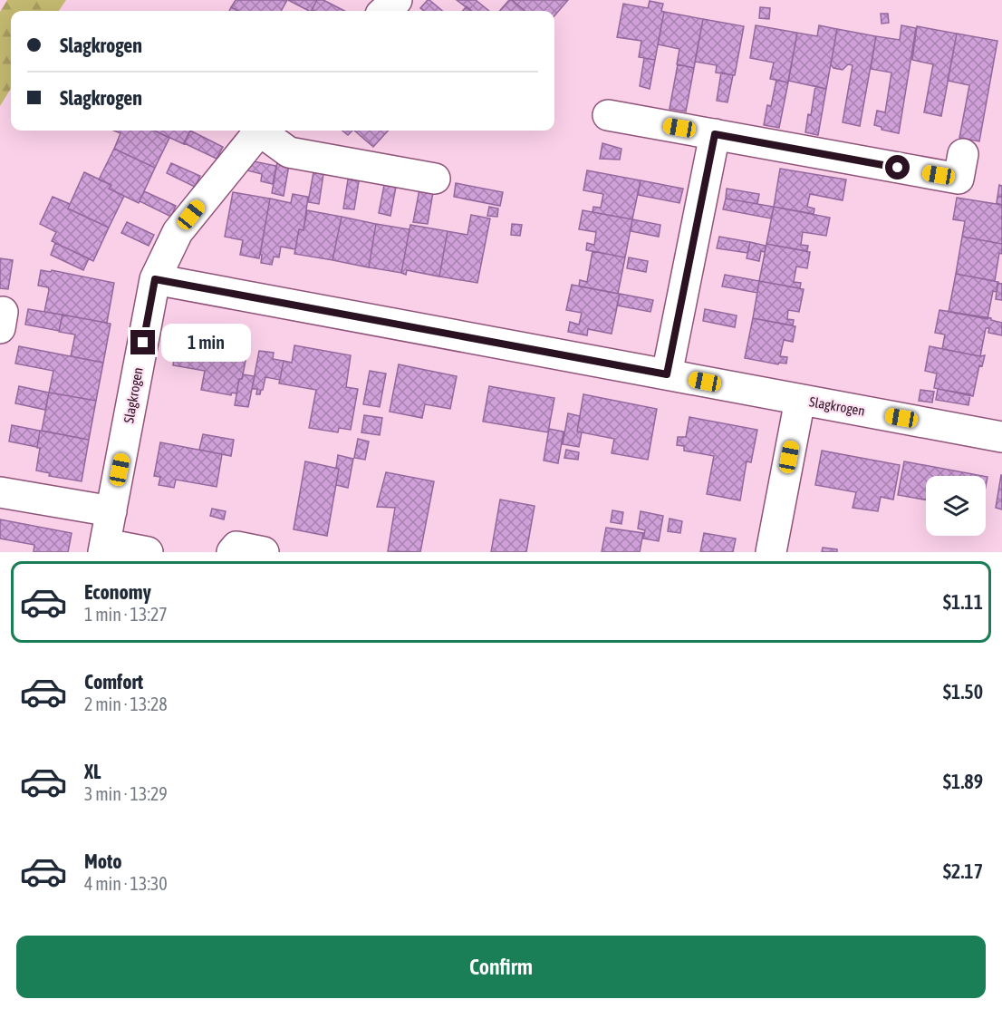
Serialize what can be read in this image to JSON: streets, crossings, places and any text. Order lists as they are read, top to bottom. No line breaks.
{"streets":{"street":["Slagkrogen"]},"page":{"banner":["Slagkrogen","Slagkrogen"],"bubble":"1 min","list":[{"name":"Economy","note":"1 min · 13:27","value":"$1.11"},{"name":"Comfort","note":"2 min · 13:28","value":"$1.50"},{"name":"XL","note":"3 min · 13:29","value":"$1.89"},{"name":"Moto","note":"4 min · 13:30","value":"$2.17"}],"buttons":"Confirm"}}
